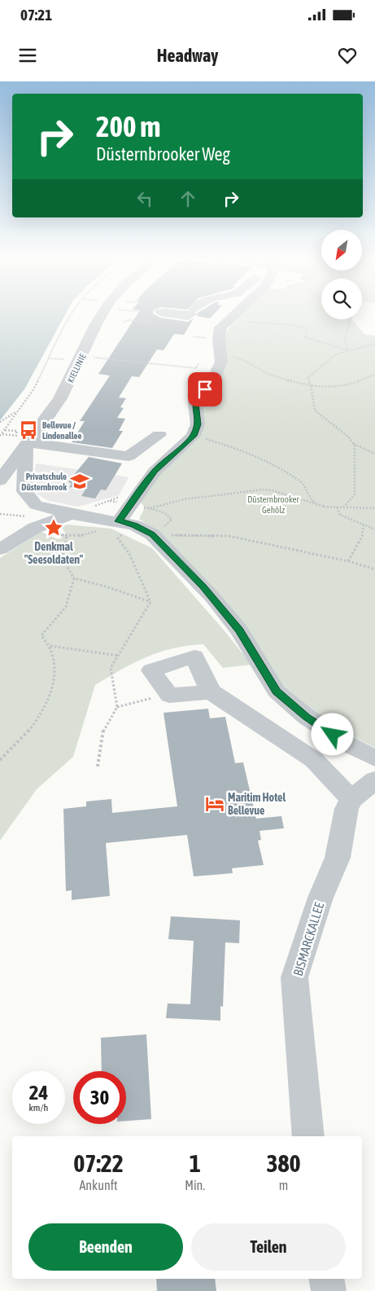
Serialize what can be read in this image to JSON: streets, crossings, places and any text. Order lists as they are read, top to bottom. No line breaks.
{"streets":{"street":["KIELLINIE","BISMARCKALLEE"]},"parks":["Düsternbrooker Gehölz"],"places":{"bus stop":["Bellevue / Lindenallee"],"school or university":["Privatschule Düsternbrook"],"place":["Denkmal \"Seesoldaten\""],"hotel":["Maritim Hotel Bellevue"]},"north":"bottom left","page":{"status":"07:21","header":"Headway","turn":["200 m","Düsternbrooker Weg"],"speed":"24 km/h","limit":"30","eta":["07:22","Ankunft","1","Min.","380","m"],"buttons":["Beenden","Teilen"]}}
